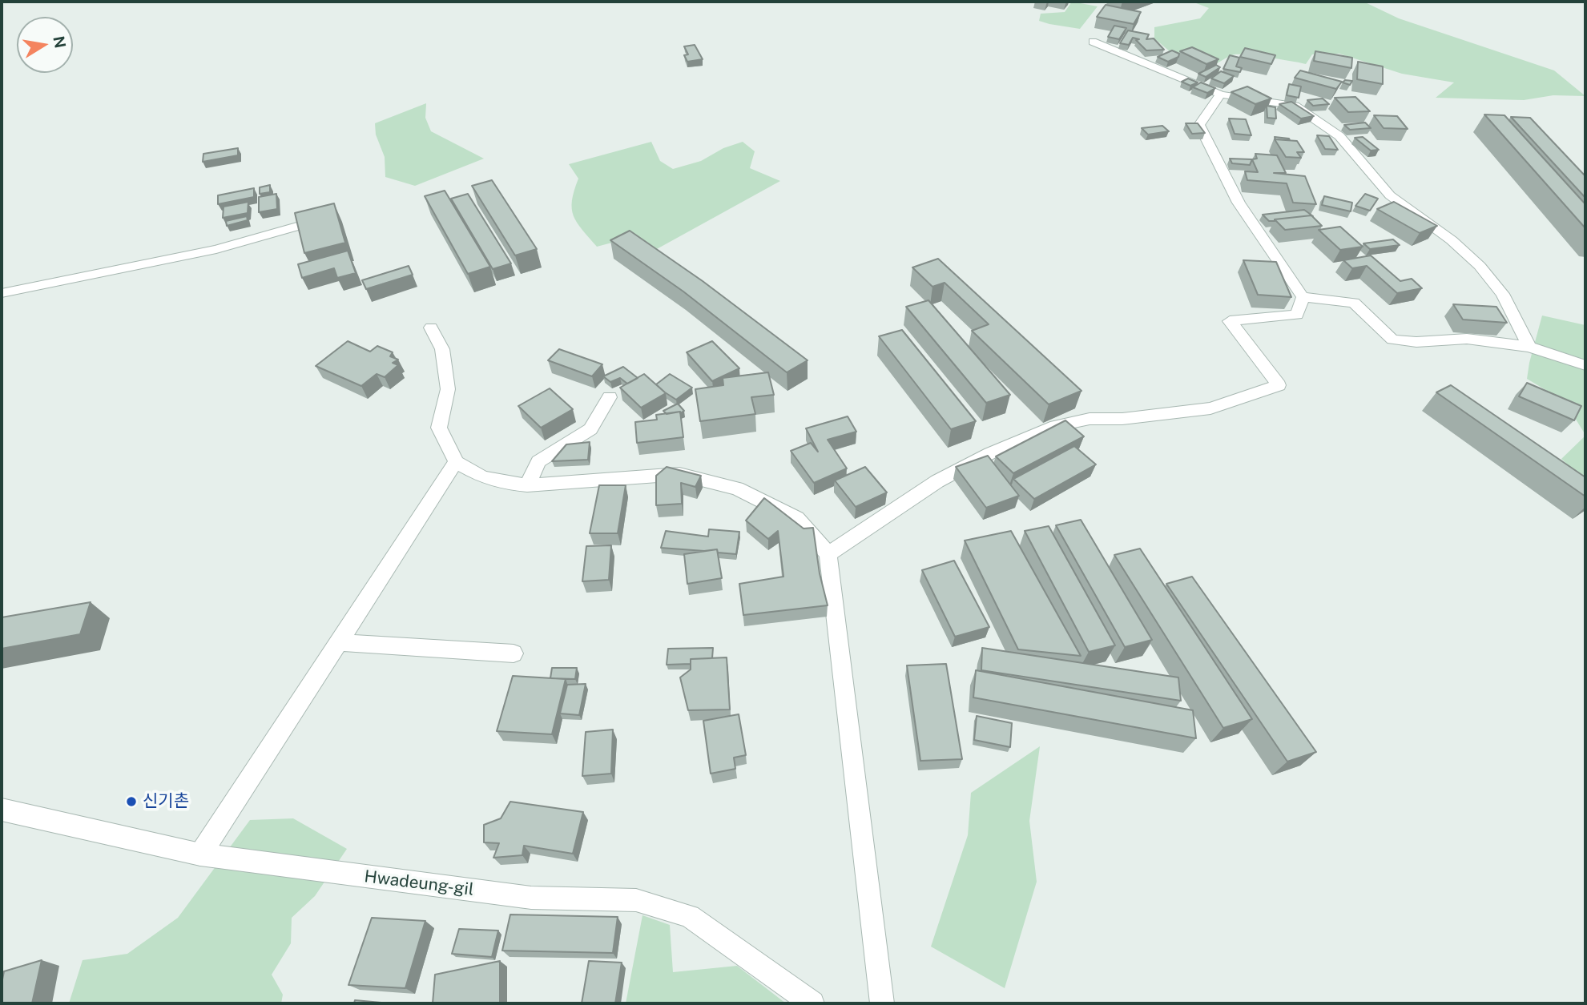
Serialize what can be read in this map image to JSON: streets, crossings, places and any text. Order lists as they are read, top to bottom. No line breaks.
{"streets":{"street":["Hwadeung-gil"]},"places":["신기촌"],"north":"right"}
